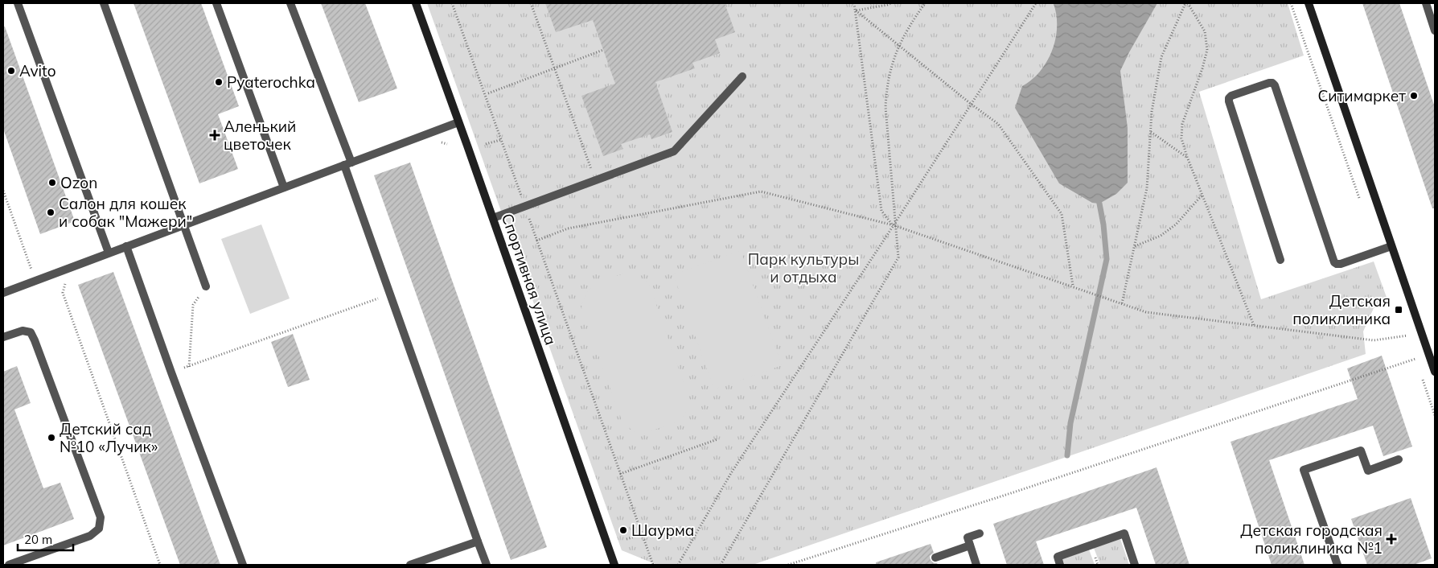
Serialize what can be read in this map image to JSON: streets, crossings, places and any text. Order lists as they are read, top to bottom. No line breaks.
{"streets":{"street":["Спортивная улица"]},"parks":["Парк культуры и отдыха"],"places":{"other":["Avito","Pyaterochka","Ситимаркет","Ozon","Салон для кошек и собак \"Мажери\"","Детский сад №10 «Лучик»","Шаурма"],"health":["Аленький цветочек","Детская городская поликлиника №1"],"transit":["Детская поликлиника"]},"scale_bar":"20 m"}
